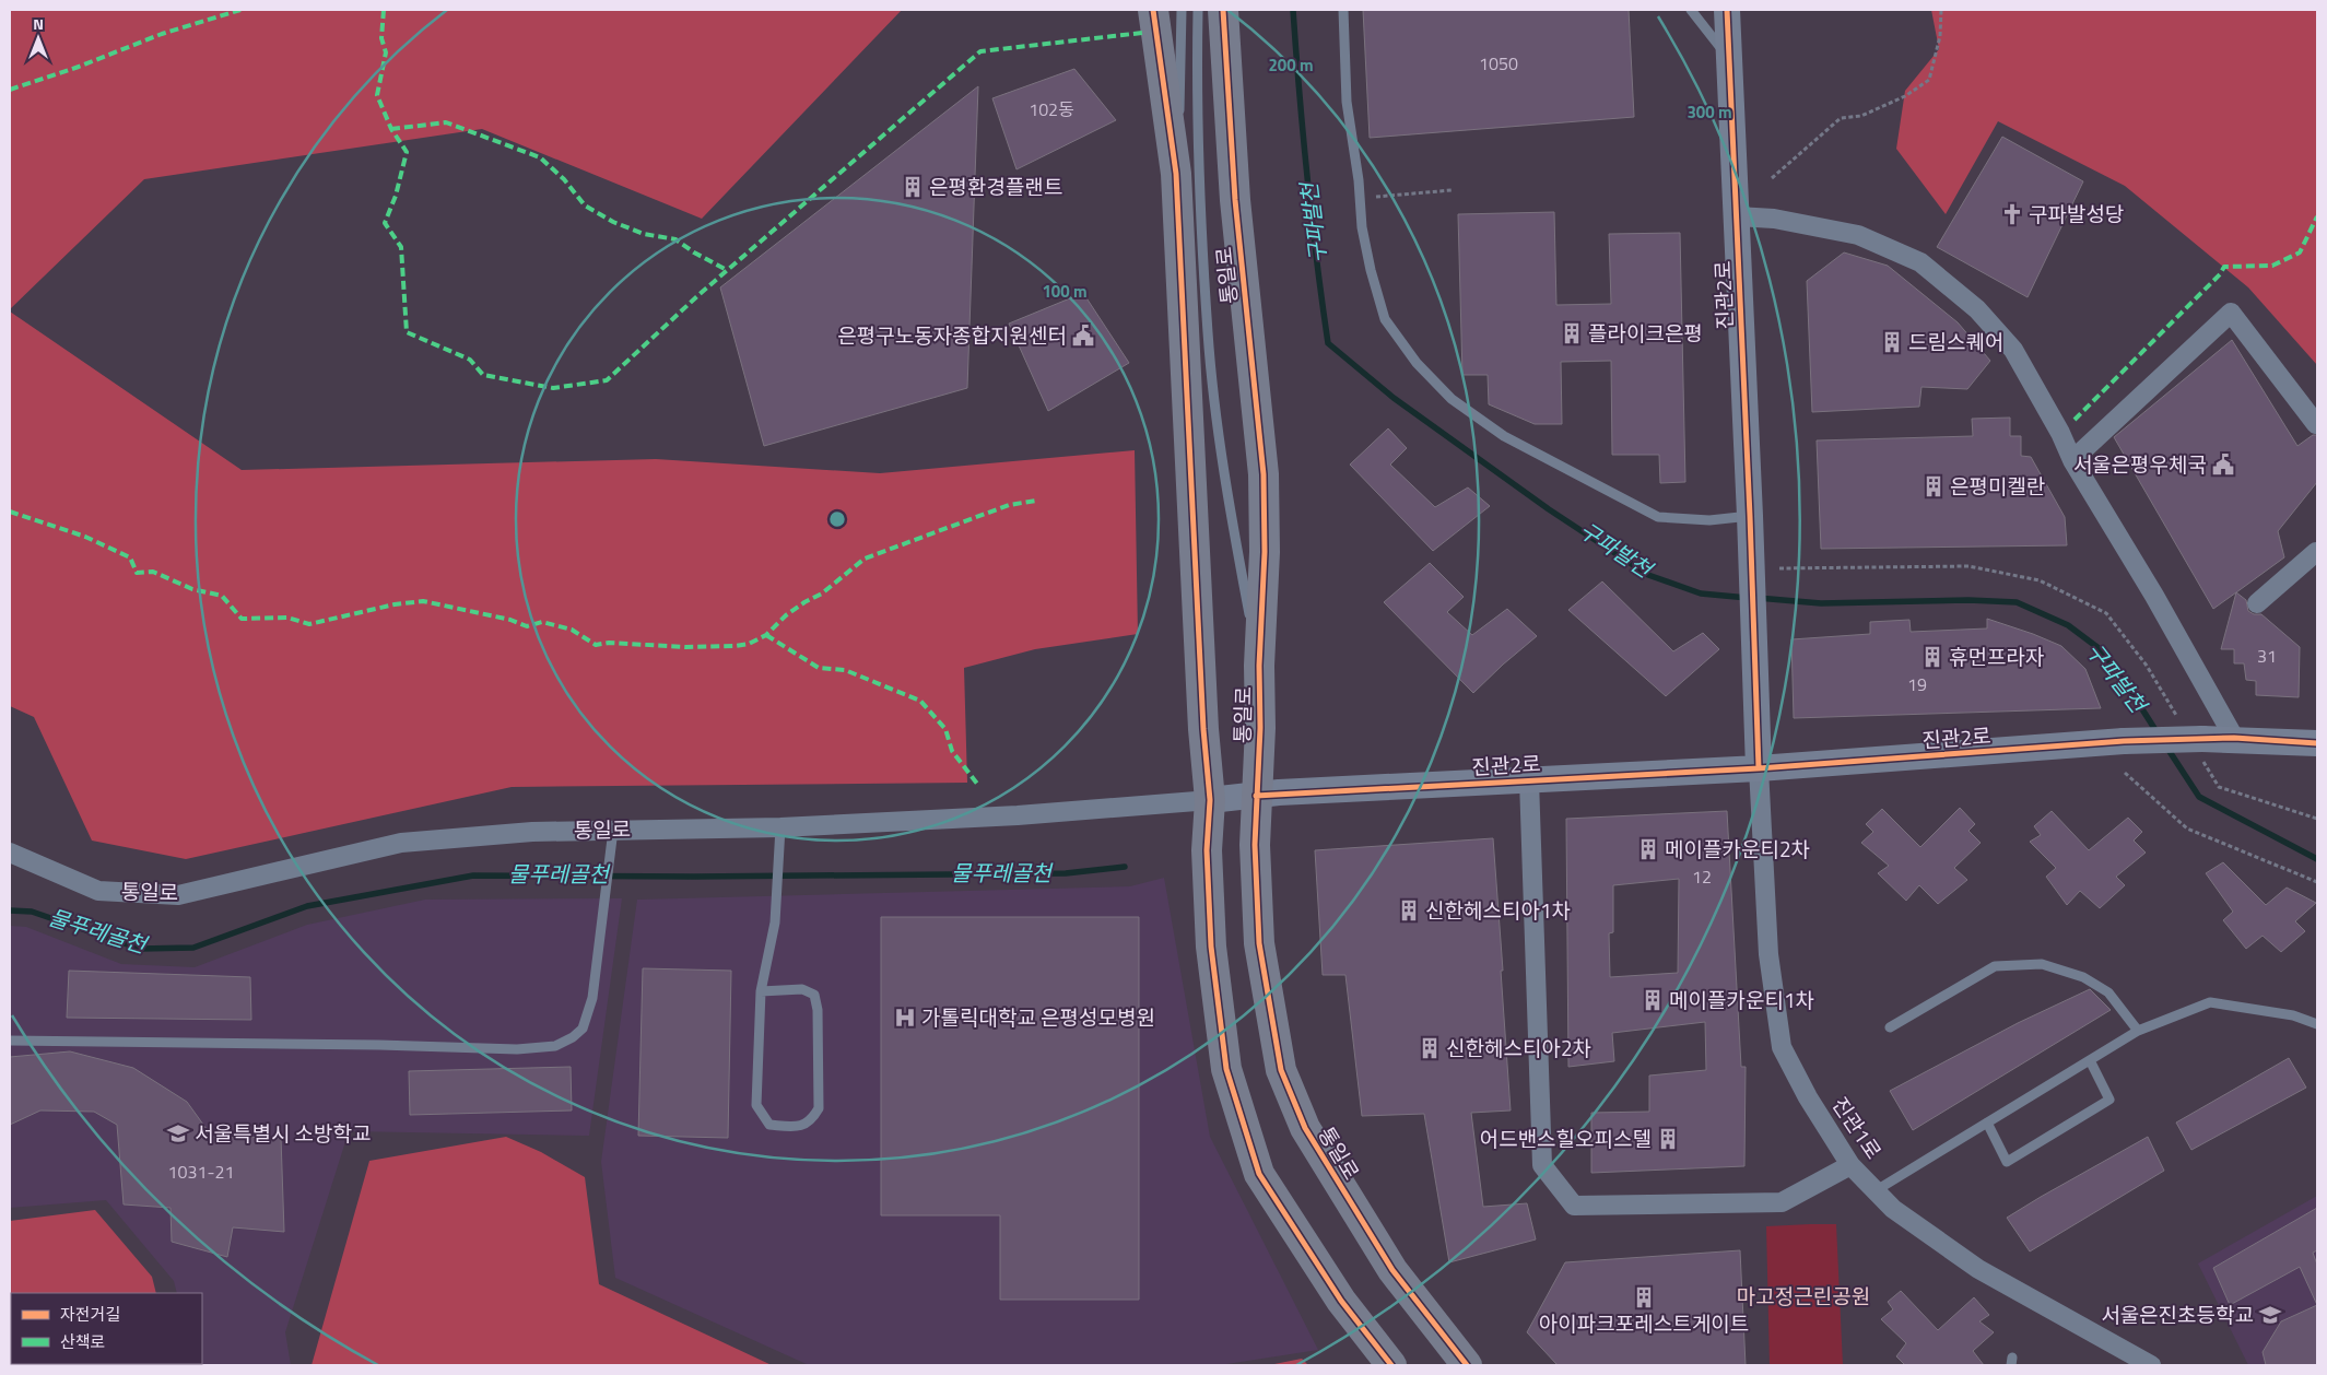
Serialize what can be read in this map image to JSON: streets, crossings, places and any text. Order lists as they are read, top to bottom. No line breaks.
{"streets":{"main road":["통일로"],"street":["진관2로","진관1로"]},"crossings":[["통일로","진관2로"],["진관2로","진관1로"]],"water":["구파발천","물푸레골천"],"parks":["마고정근린공원"],"places":{"building":["은평환경플랜트","플라이크은평","드림스퀘어","은평미켈란","휴먼프라자","메이플카운티2차","신한헤스티아1차","메이플카운티1차","신한헤스티아2차","어드밴스힐오피스텔","아이파크포레스트게이트"],"church":["구파발성당"],"public building":["은평구노동자종합지원센터","서울은평우체국"],"hospital":["가톨릭대학교 은평성모병원"],"school or university":["서울특별시 소방학교","서울은진초등학교"]},"house_numbers":["1050","102동","31","19","12","1031-21"],"legend":["자전거길","산책로"],"north":"top","rings":["200 m","300 m","100 m"]}
